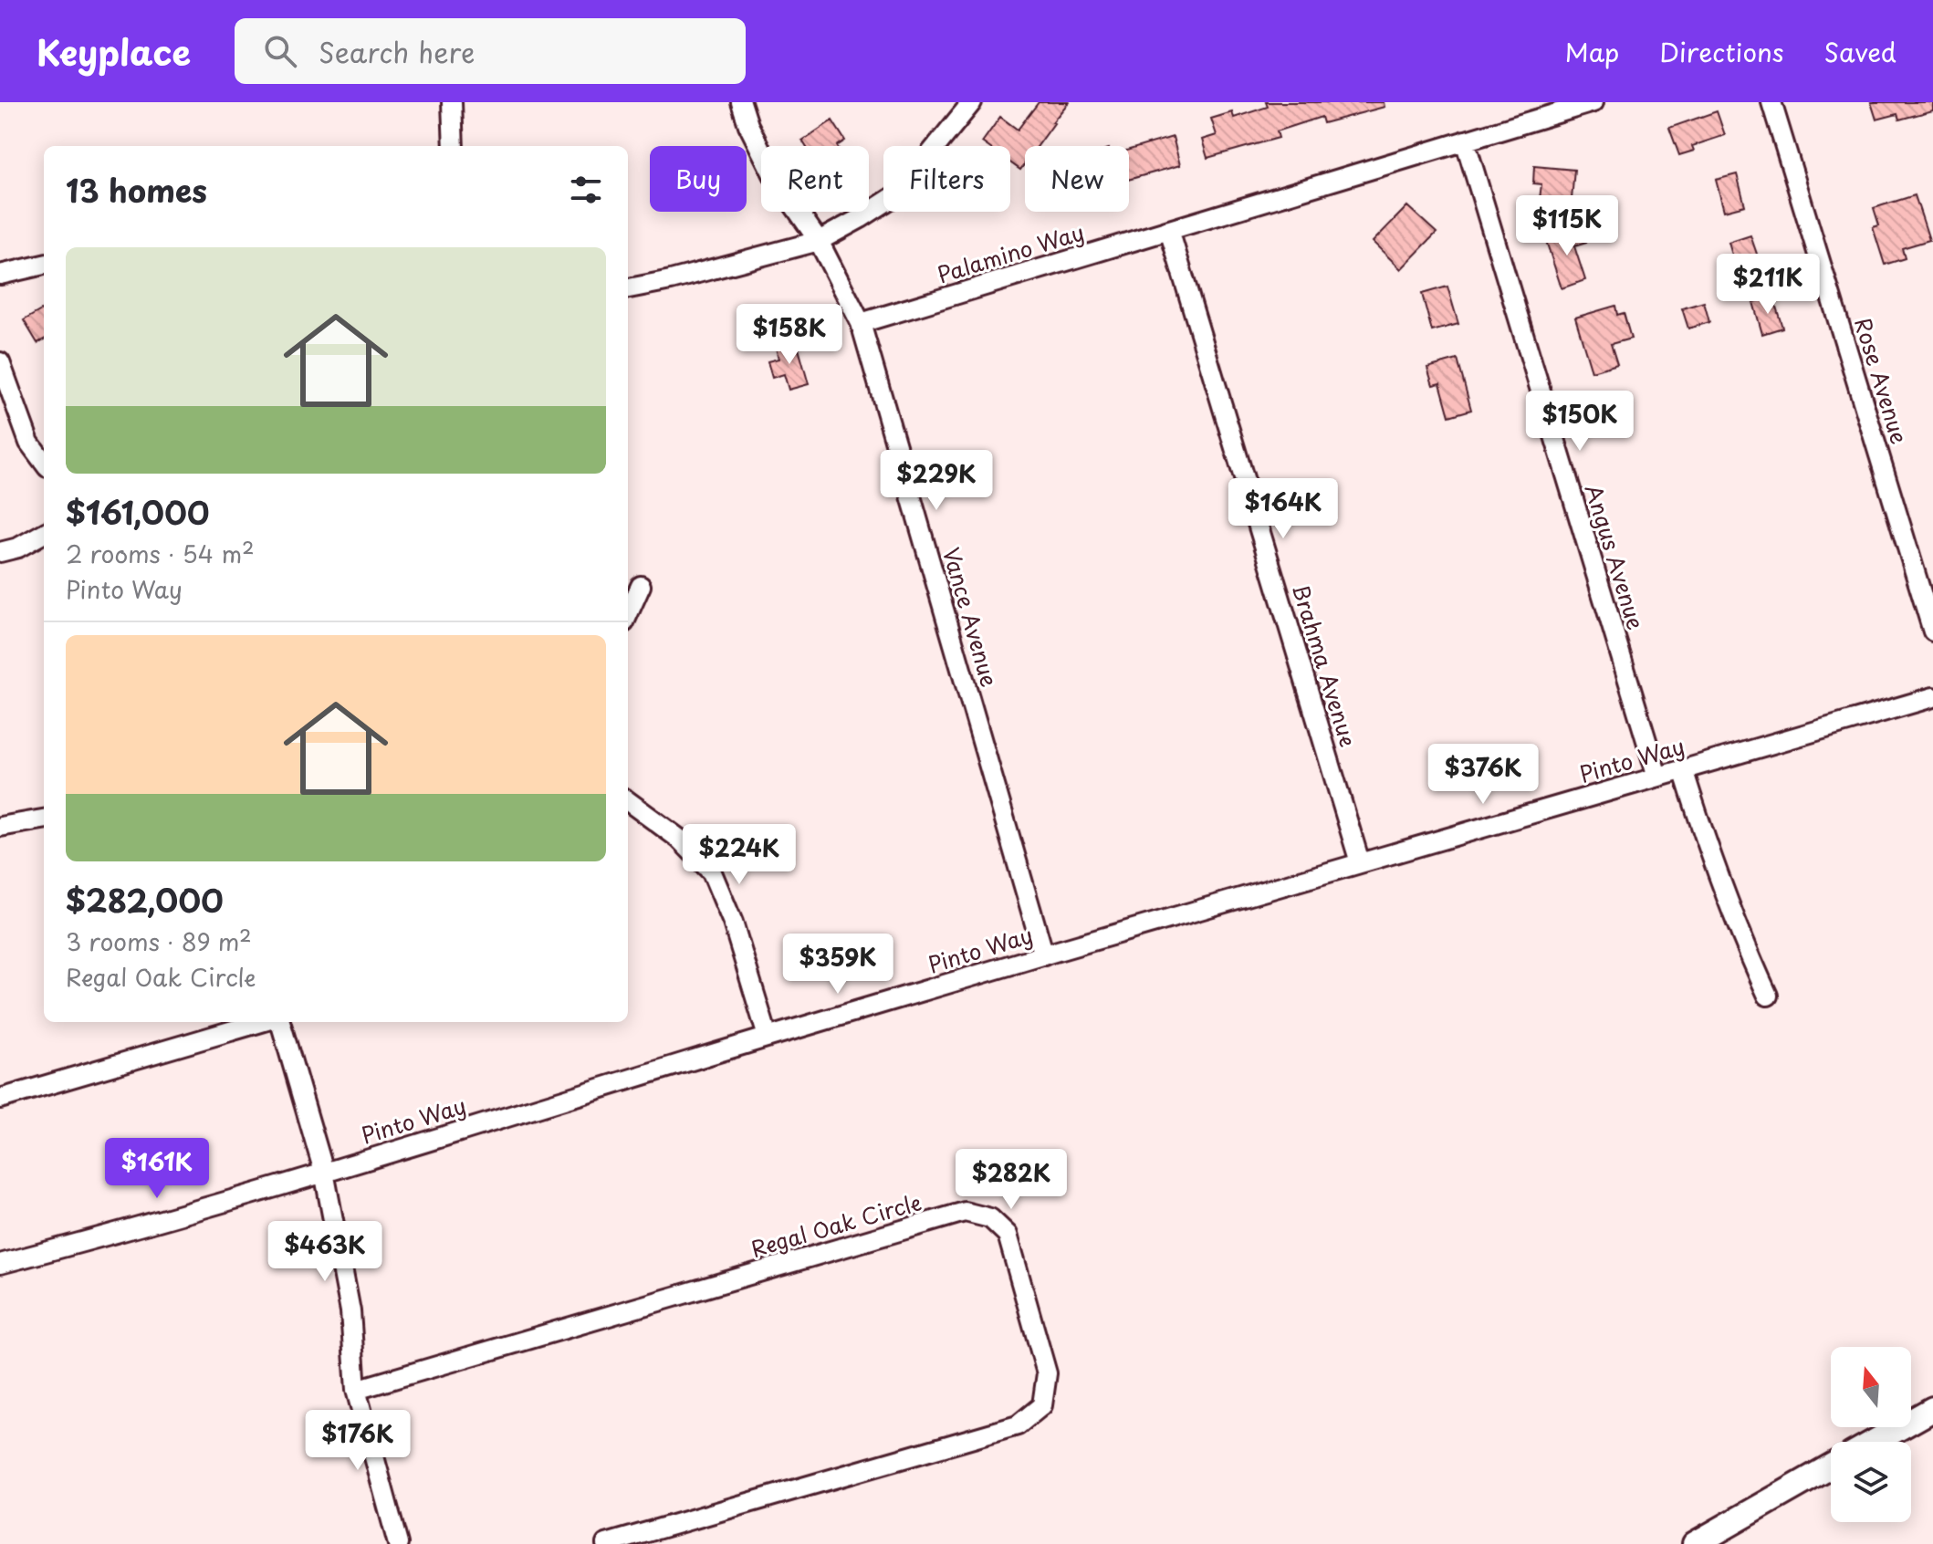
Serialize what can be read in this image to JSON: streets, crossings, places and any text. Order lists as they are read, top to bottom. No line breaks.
{"streets":{"street":["Palamino Way","Rose Avenue","Angus Avenue","Vance Avenue","Brahma Avenue","Pinto Way","Regal Oak Circle"]},"crossings":[["Palamino Way","Angus Avenue"],["Palamino Way","Vance Avenue"],["Palamino Way","Brahma Avenue"],["Angus Avenue","Pinto Way"],["Vance Avenue","Pinto Way"],["Brahma Avenue","Pinto Way"]],"north":"top","page":{"header":"Keyplace","search":"Search here","nav":["Map","Directions","Saved"],"chip":["Buy","Rent","Filters","New"],"heading":"13 homes","price":["$115K","$211K","$158K","$150K","$229K","$164K","$376K","$224K","$359K","$161K","$282K","$463K","$176K"],"list":[{"name":"$161,000","note":"2 rooms · 54 m² · Pinto Way"},{"name":"$282,000","note":"3 rooms · 89 m² · Regal Oak Circle"}]}}
